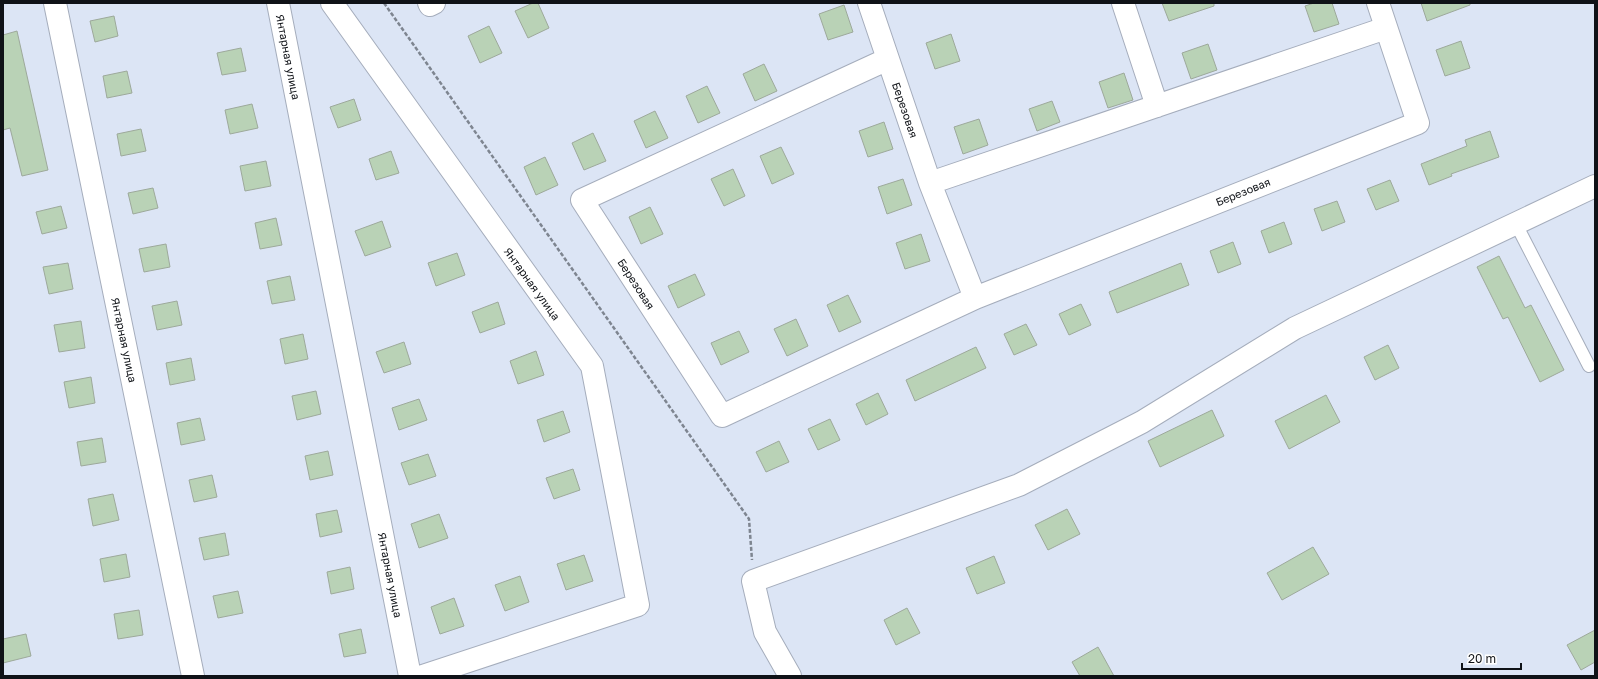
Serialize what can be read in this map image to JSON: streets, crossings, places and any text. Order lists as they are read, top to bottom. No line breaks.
{"streets":{"street":["Янтарная улица","Березовая"]},"scale_bar":"20 m"}
